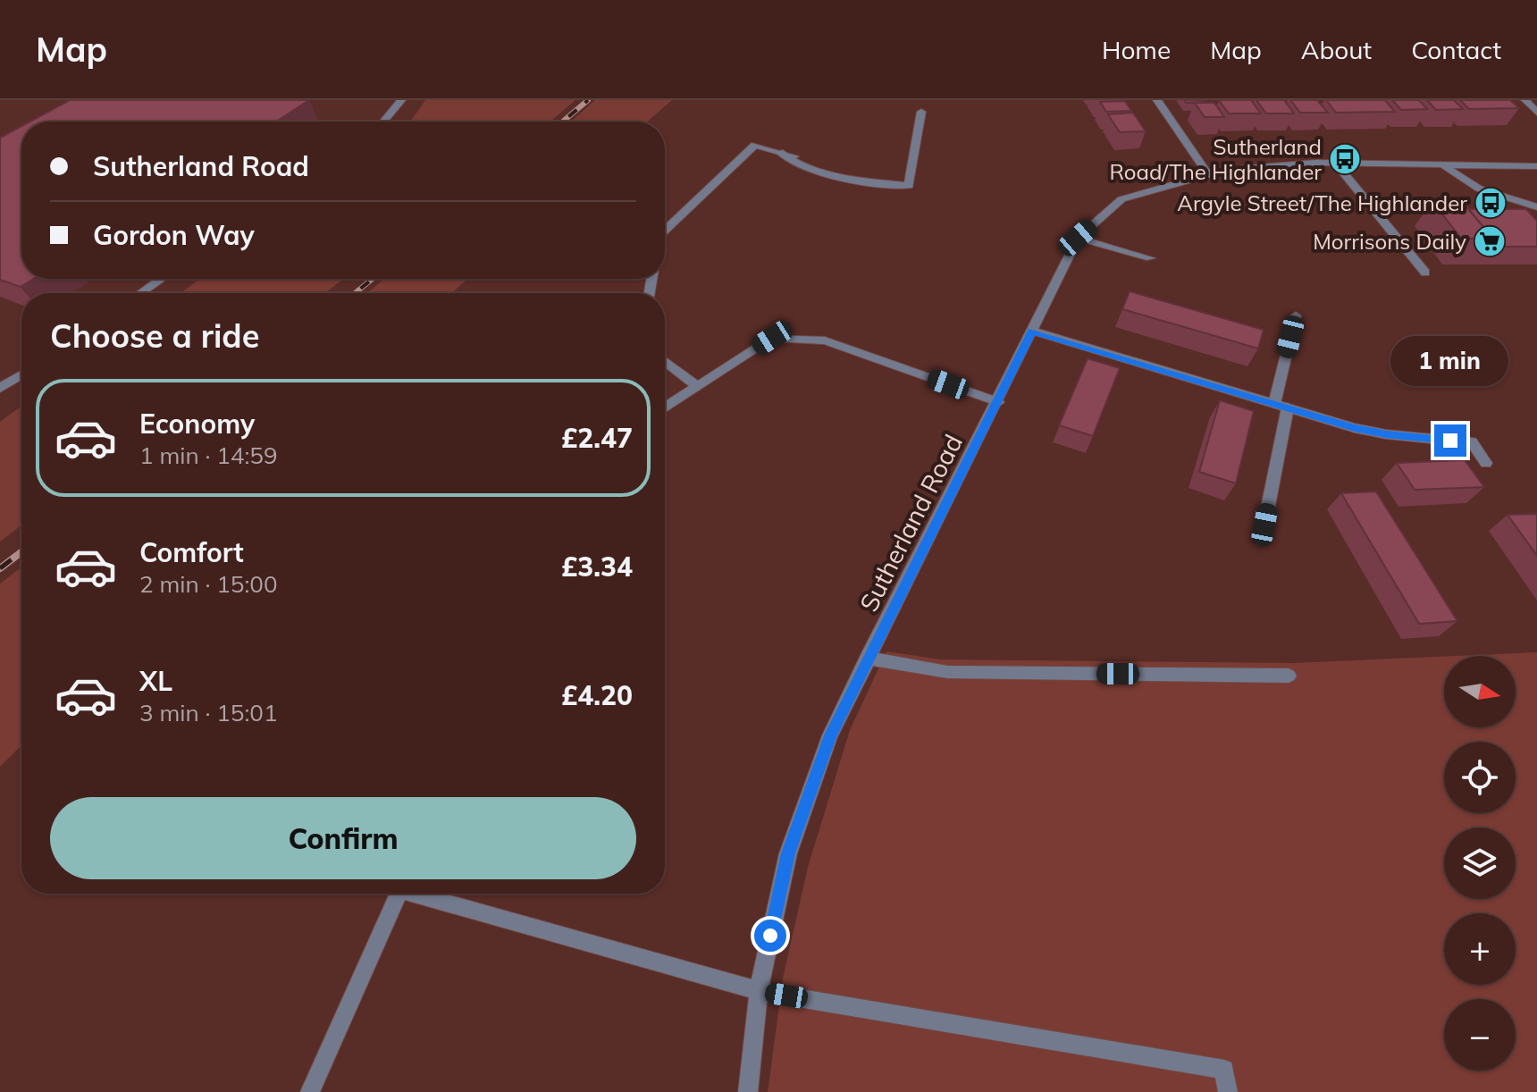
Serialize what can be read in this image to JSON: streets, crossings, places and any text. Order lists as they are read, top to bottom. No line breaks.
{"streets":{"street":["Sutherland Road"]},"places":{"bus stop":["Sutherland Road/The Highlander","Argyle Street/The Highlander"],"supermarket":["Morrisons Daily"]},"north":"right","page":{"header":"Map","nav":["Home","Map","About","Contact"],"banner":["Sutherland Road","Gordon Way"],"heading":"Choose a ride","bubble":"1 min","list":[{"name":"Economy","note":"1 min · 14:59","value":"£2.47"},{"name":"Comfort","note":"2 min · 15:00","value":"£3.34"},{"name":"XL","note":"3 min · 15:01","value":"£4.20"}],"map_buttons":["+","−"],"buttons":"Confirm"}}
